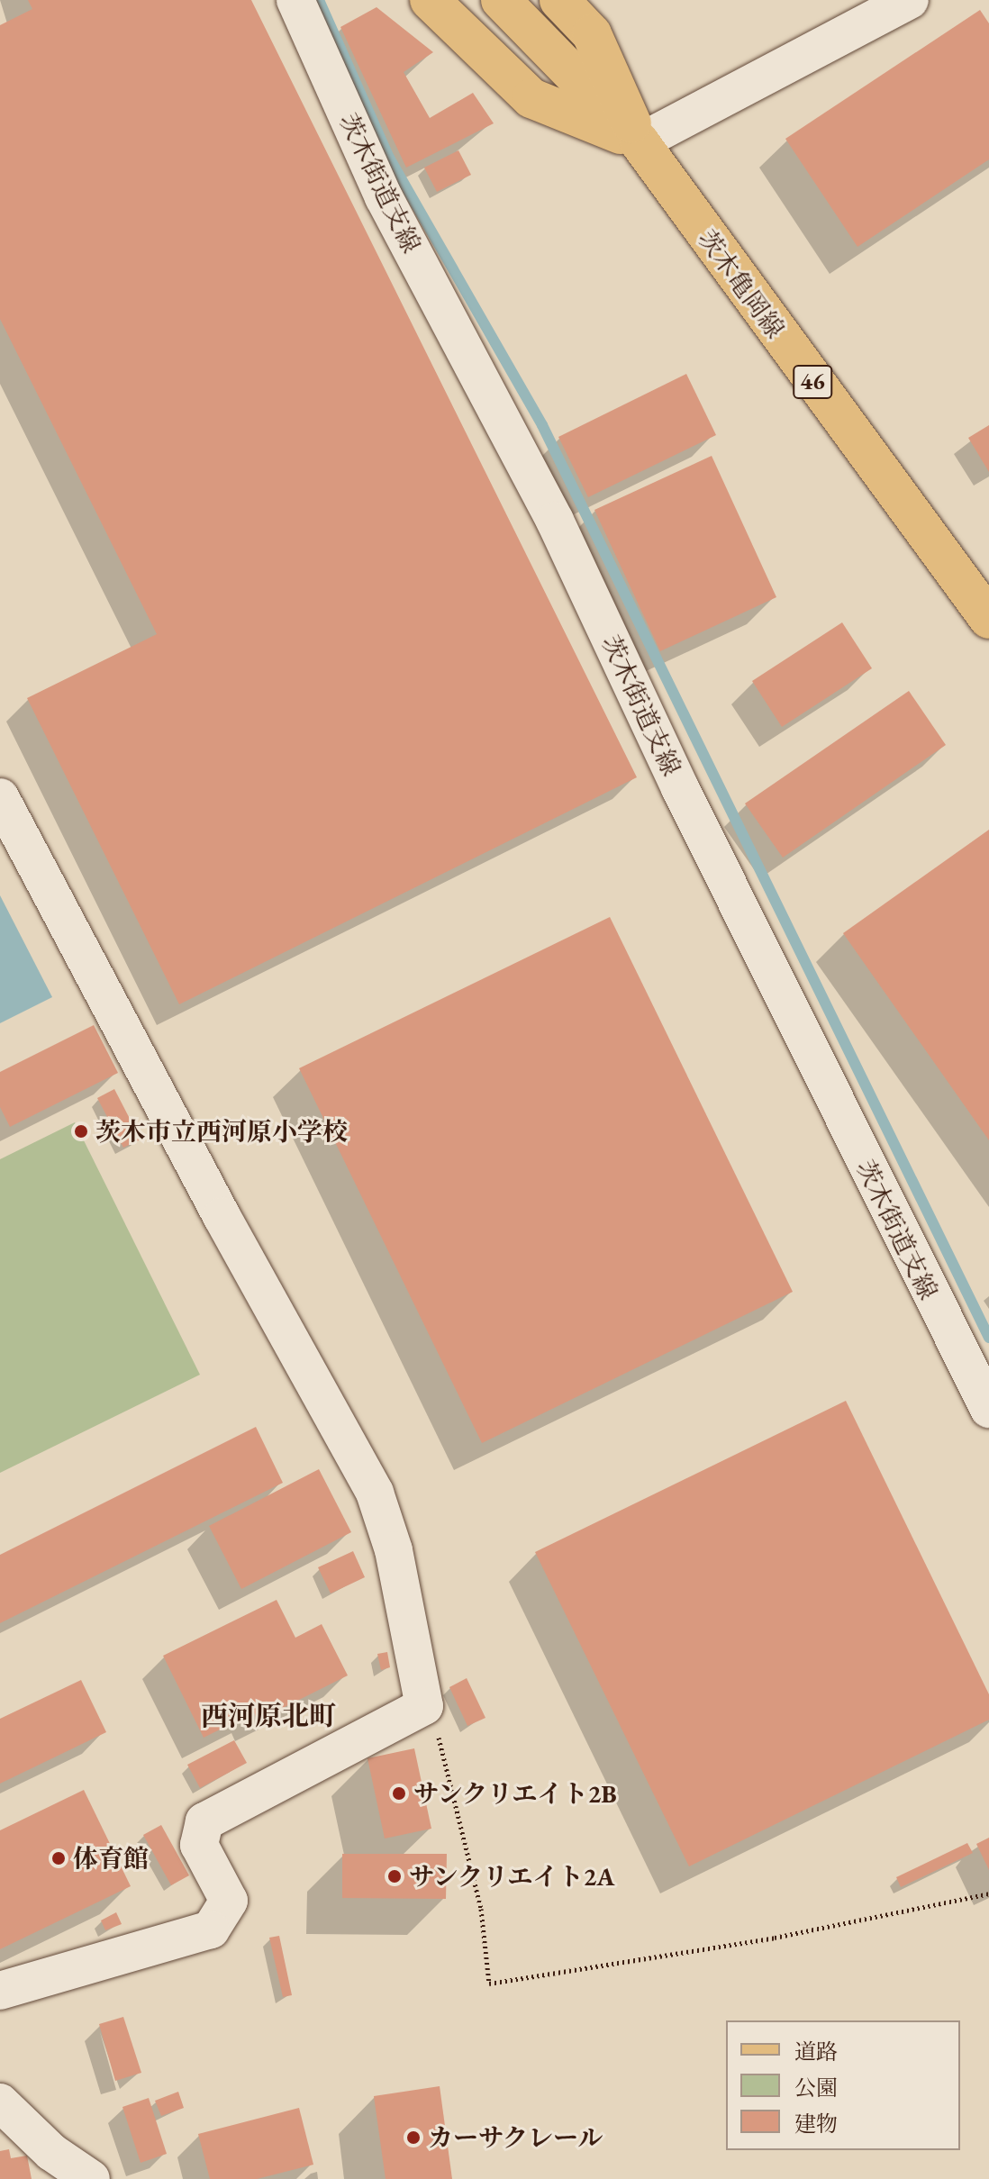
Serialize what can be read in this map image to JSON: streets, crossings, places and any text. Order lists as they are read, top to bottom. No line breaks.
{"streets":{"main road":["茨木亀岡線","46"],"street":["茨木街道支線"]},"crossings":[["茨木亀岡線","46"]],"districts":["西河原北町"],"places":["茨木市立西河原小学校","サンクリエイト2B","体育館","サンクリエイト2A","カーサクレール"],"legend":["道路","公園","建物"]}
